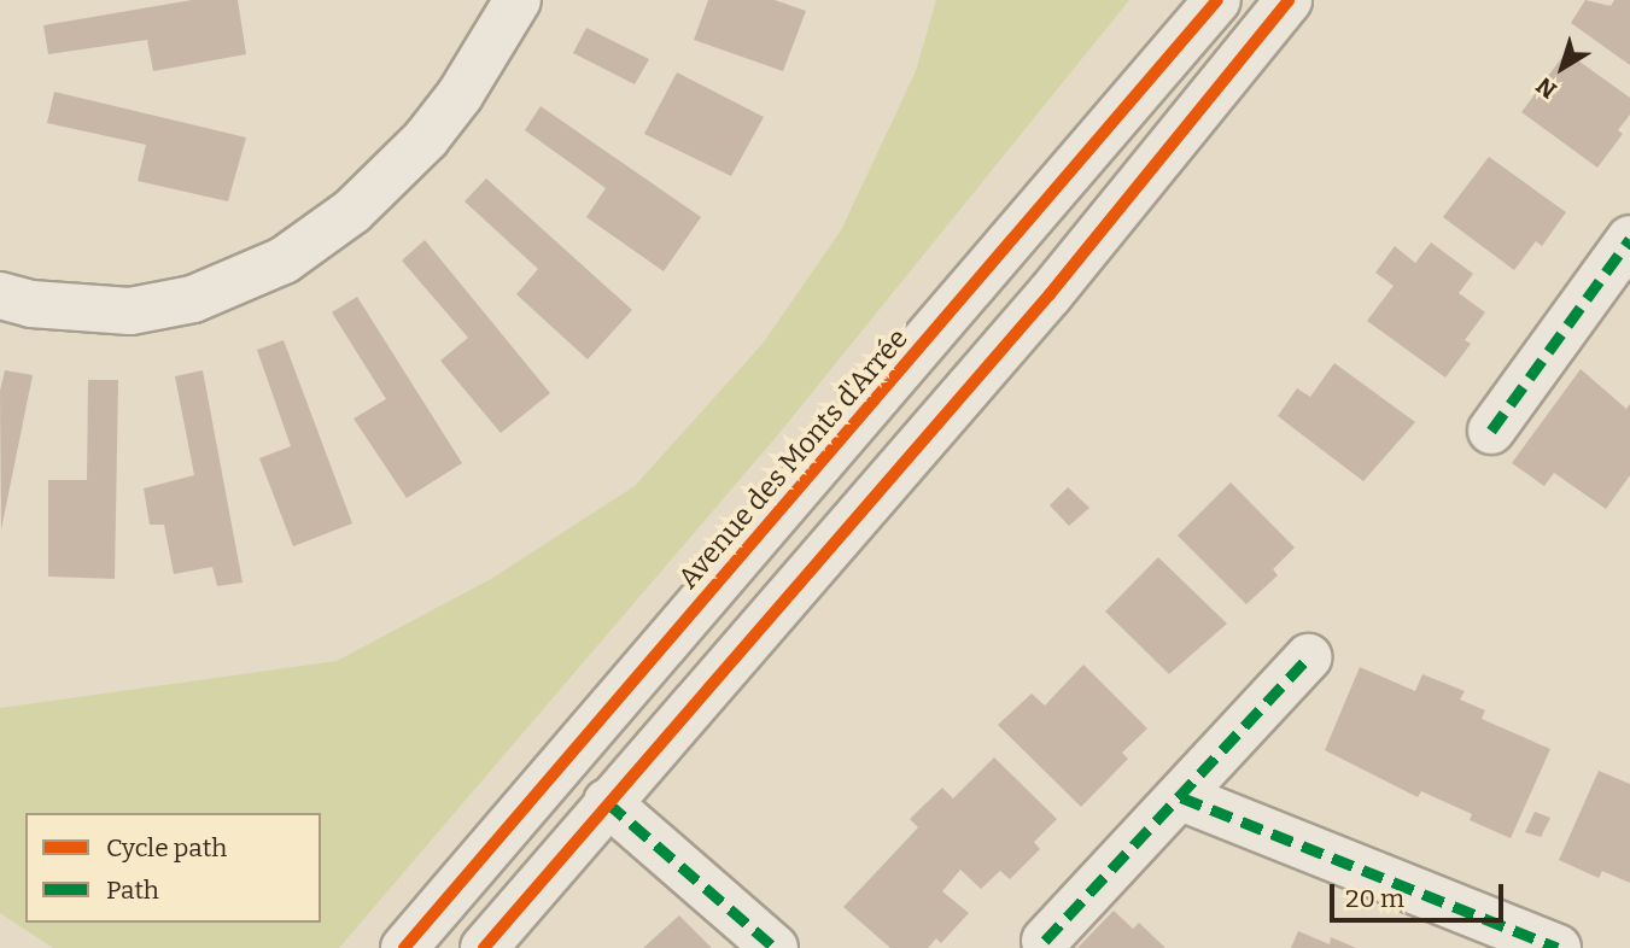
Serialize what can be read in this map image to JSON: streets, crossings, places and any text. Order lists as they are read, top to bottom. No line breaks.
{"streets":{"street":["Avenue des Monts d'Arrée"]},"legend":["Cycle path","Path"],"scale_bar":"20 m","north":"bottom left"}
